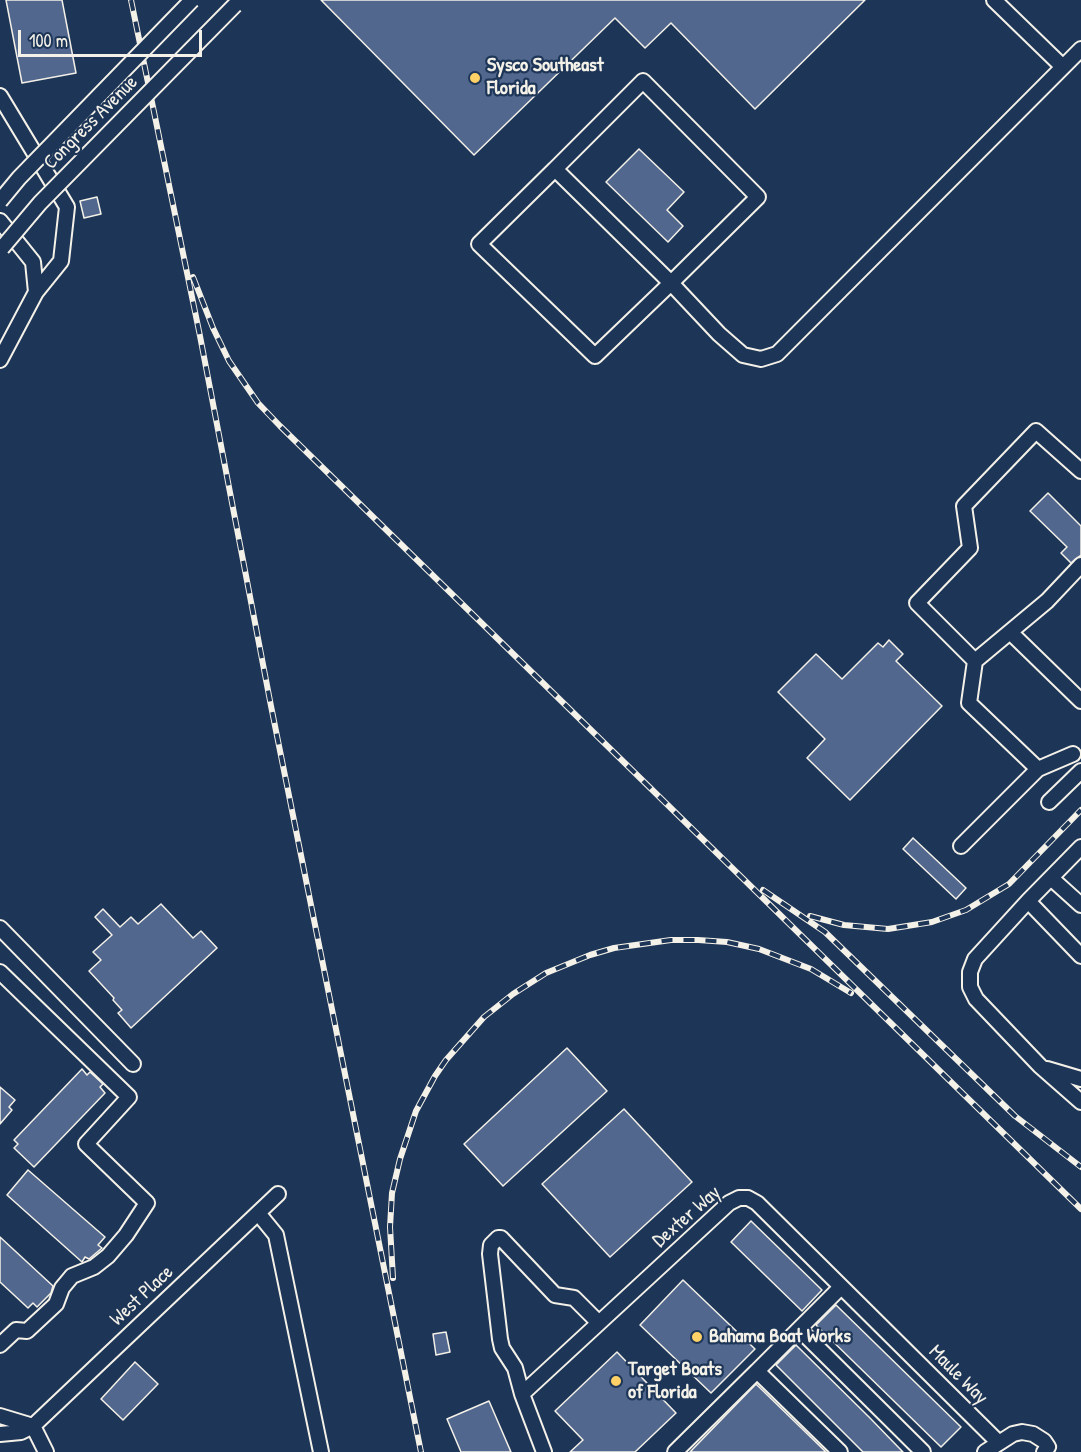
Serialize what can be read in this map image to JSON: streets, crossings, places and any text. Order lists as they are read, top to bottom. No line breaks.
{"streets":{"street":["Congress Avenue","Dexter Way","West Place","Maule Way"]},"crossings":[["Dexter Way","Maule Way"]],"places":["Sysco Southeast Florida","Bahama Boat Works","Target Boats of Florida"],"scale_bar":"100 m"}
